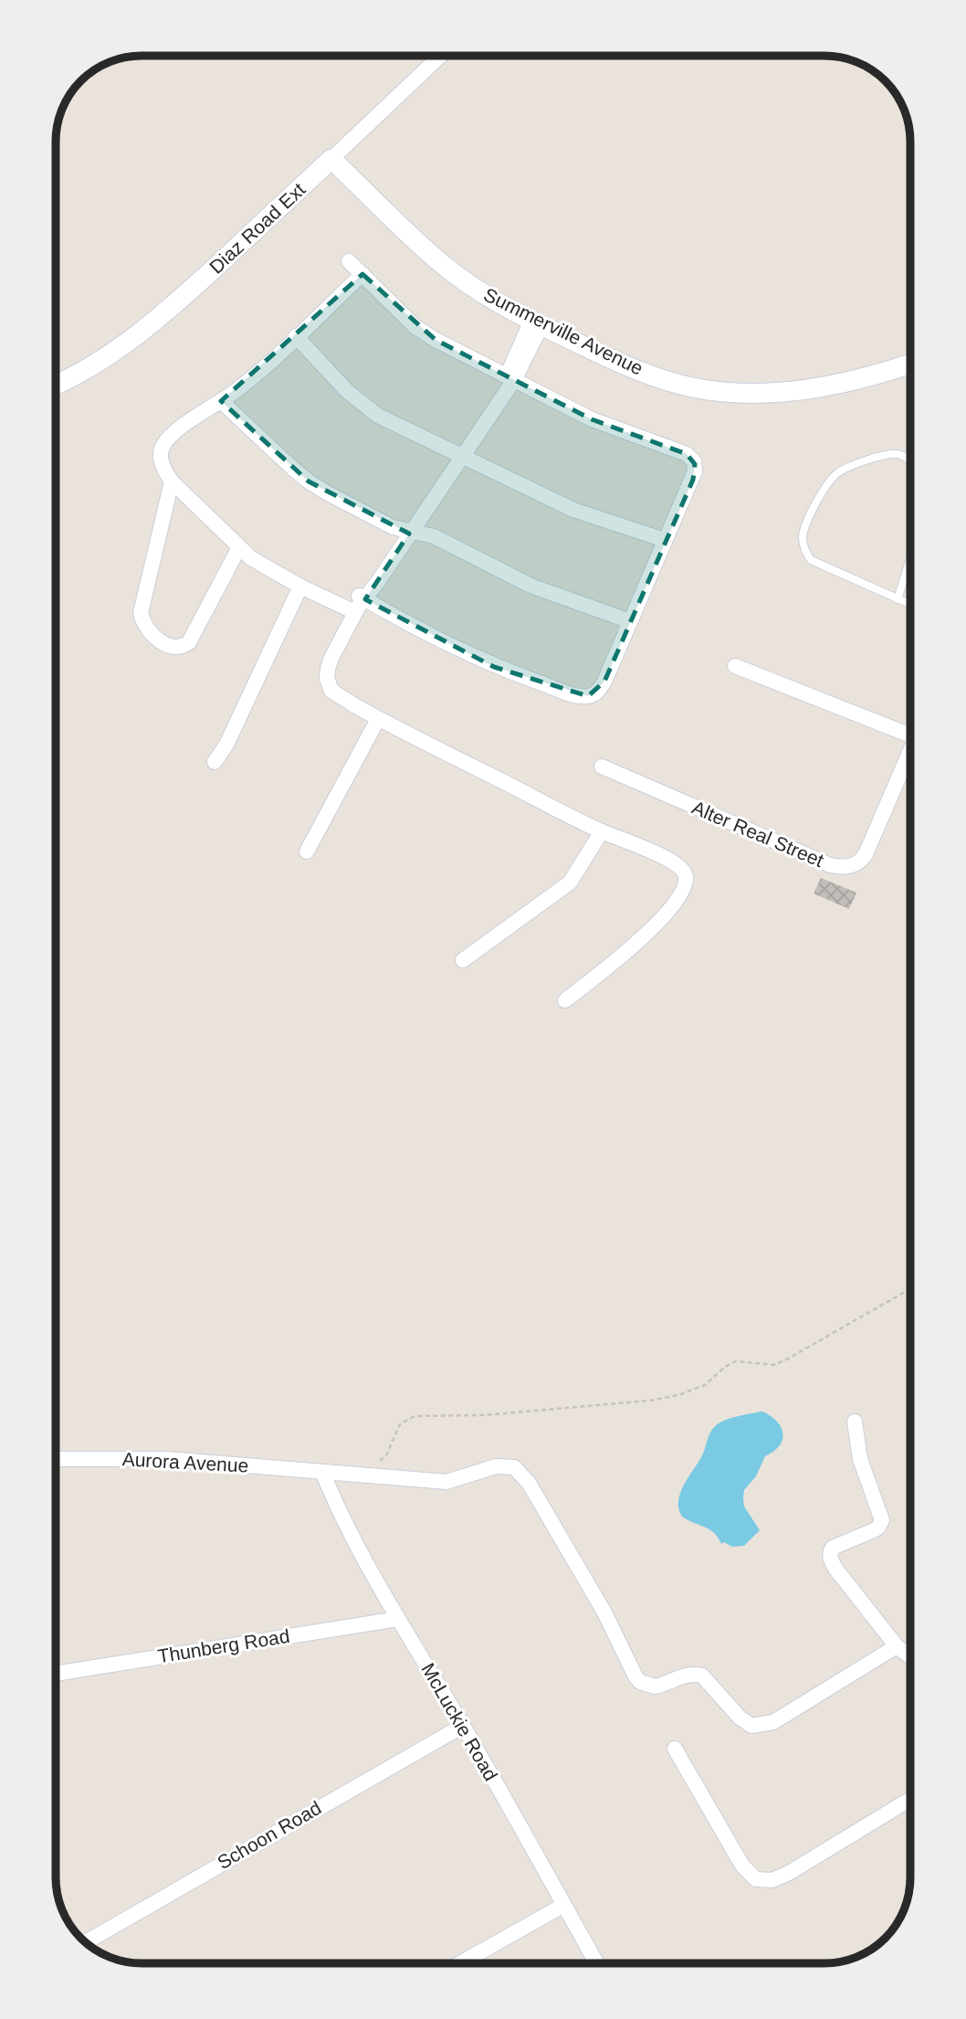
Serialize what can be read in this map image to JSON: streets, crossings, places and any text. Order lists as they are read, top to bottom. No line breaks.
{"streets":{"street":["Diaz Road Ext","Summerville Avenue","Alter Real Street","Aurora Avenue","Thunberg Road","McLuckie Road","Schoon Road"]},"crossings":[["Diaz Road Ext","Summerville Avenue"],["Aurora Avenue","McLuckie Road"],["Thunberg Road","McLuckie Road"],["McLuckie Road","Schoon Road"]]}
